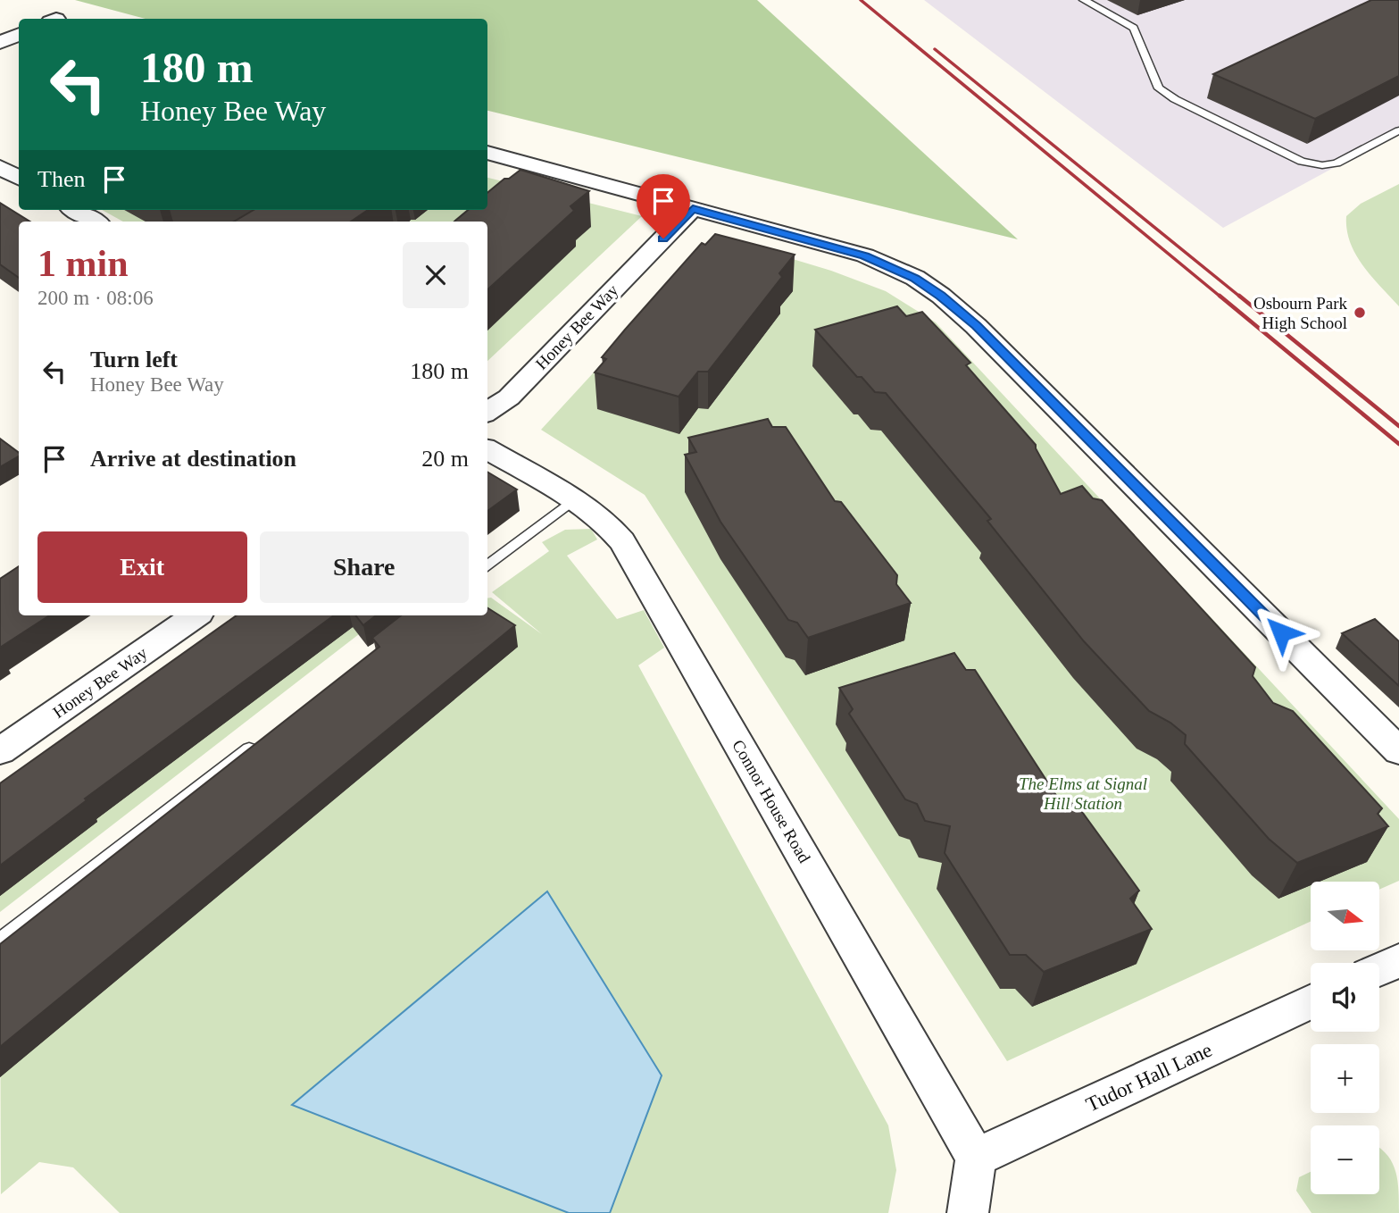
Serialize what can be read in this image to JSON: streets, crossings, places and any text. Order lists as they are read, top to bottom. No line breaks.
{"streets":{"street":["Honey Bee Way","Connor House Road","Tudor Hall Lane"]},"crossings":[["Connor House Road","Tudor Hall Lane"]],"parks":["The Elms at Signal Hill Station"],"places":["Osbourn Park High School"],"north":"right","page":{"turn":["180 m","Honey Bee Way"],"then":"Then","heading":["1 min","200 m · 08:06"],"list":[{"name":"Turn left","note":"Honey Bee Way","value":"180 m"},{"name":"Arrive at destination","value":"20 m"}],"buttons":["Exit","Share"],"map_buttons":["+","−"]}}
